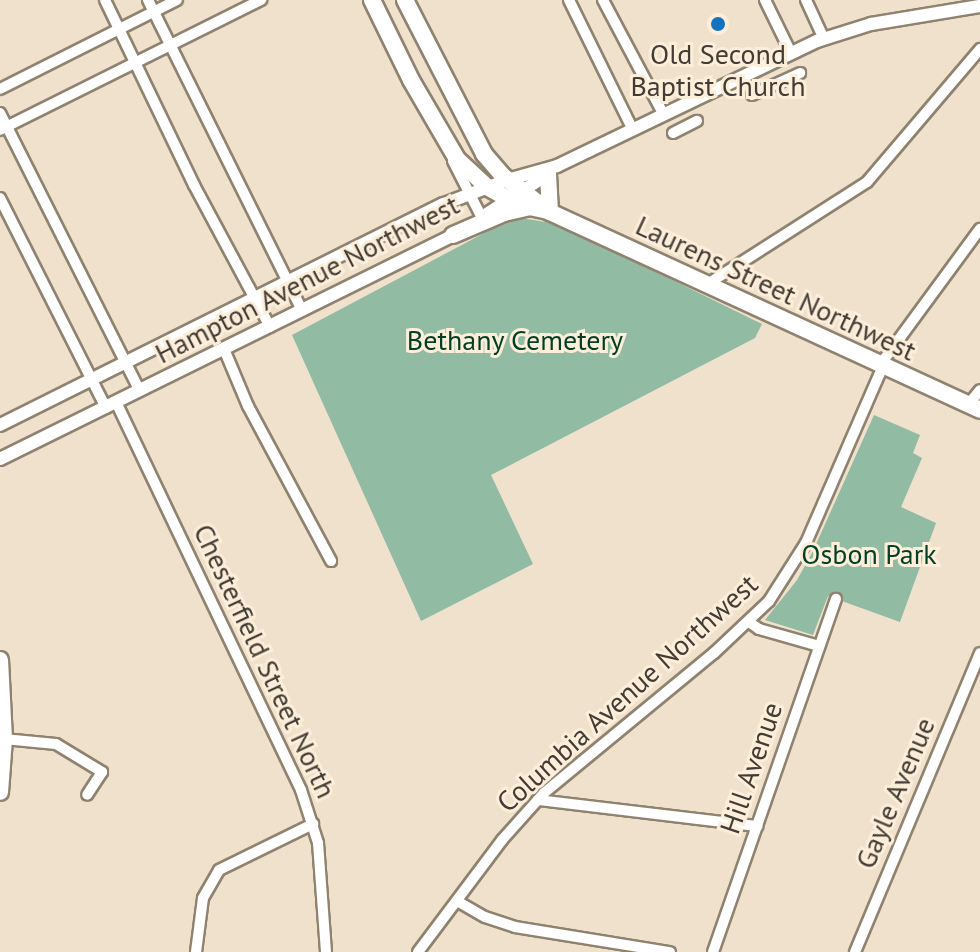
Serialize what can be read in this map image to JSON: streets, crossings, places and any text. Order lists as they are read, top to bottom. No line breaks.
{"streets":{"main road":["Laurens Street Northwest"],"street":["Hampton Avenue Northwest","Chesterfield Street North","Columbia Avenue Northwest","Hill Avenue","Gayle Avenue"]},"crossings":[["Hampton Avenue Northwest","Laurens Street Northwest"],["Hampton Avenue Northwest","Chesterfield Street North"],["Laurens Street Northwest","Columbia Avenue Northwest"]],"parks":["Bethany Cemetery","Osbon Park"],"places":["Old Second Baptist Church"]}
